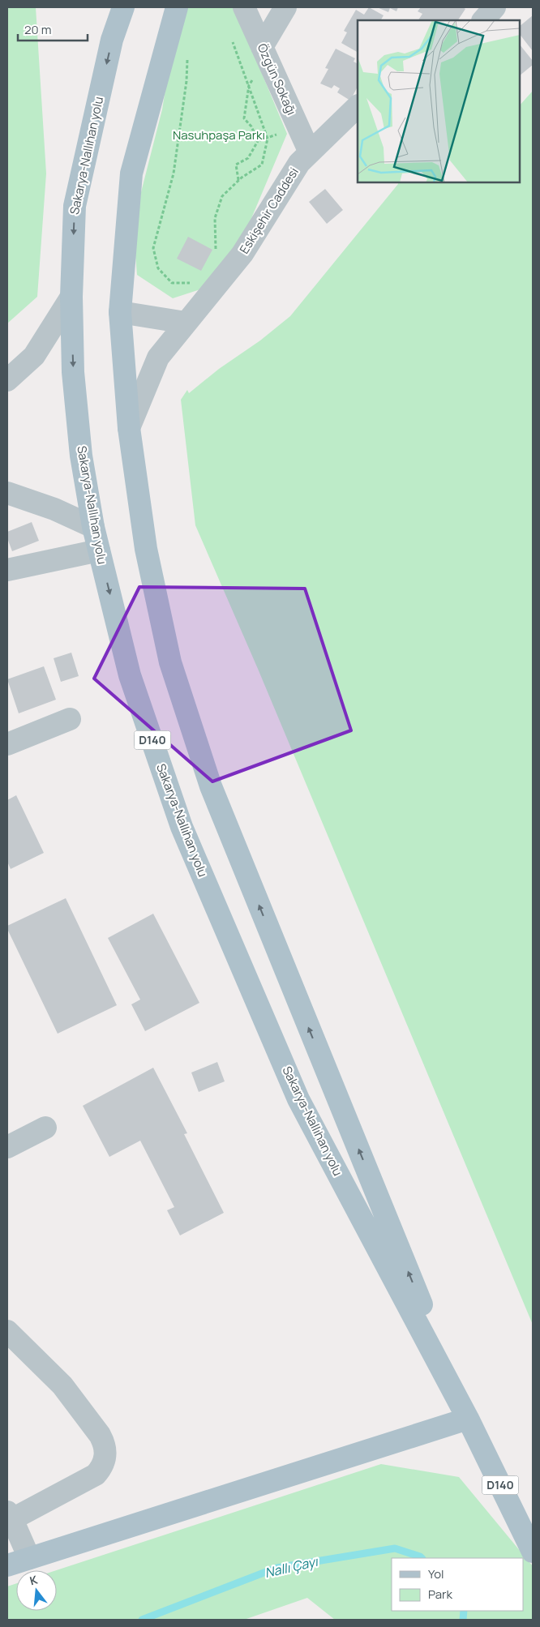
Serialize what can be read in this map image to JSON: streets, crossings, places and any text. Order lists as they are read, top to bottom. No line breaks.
{"streets":{"main road":["Sakarya-Nallıhan yolu","D140"],"street":["Özgün Sokağı","Eskişehir Caddesi"]},"crossings":[["Özgün Sokağı","Eskişehir Caddesi"],["Sakarya-Nallıhan yolu","Eskişehir Caddesi"]],"water":["Nallı Çayı"],"parks":["Nasuhpaşa Parkı"],"legend":["Yol","Park"],"scale_bar":"20 m","north":"top"}
